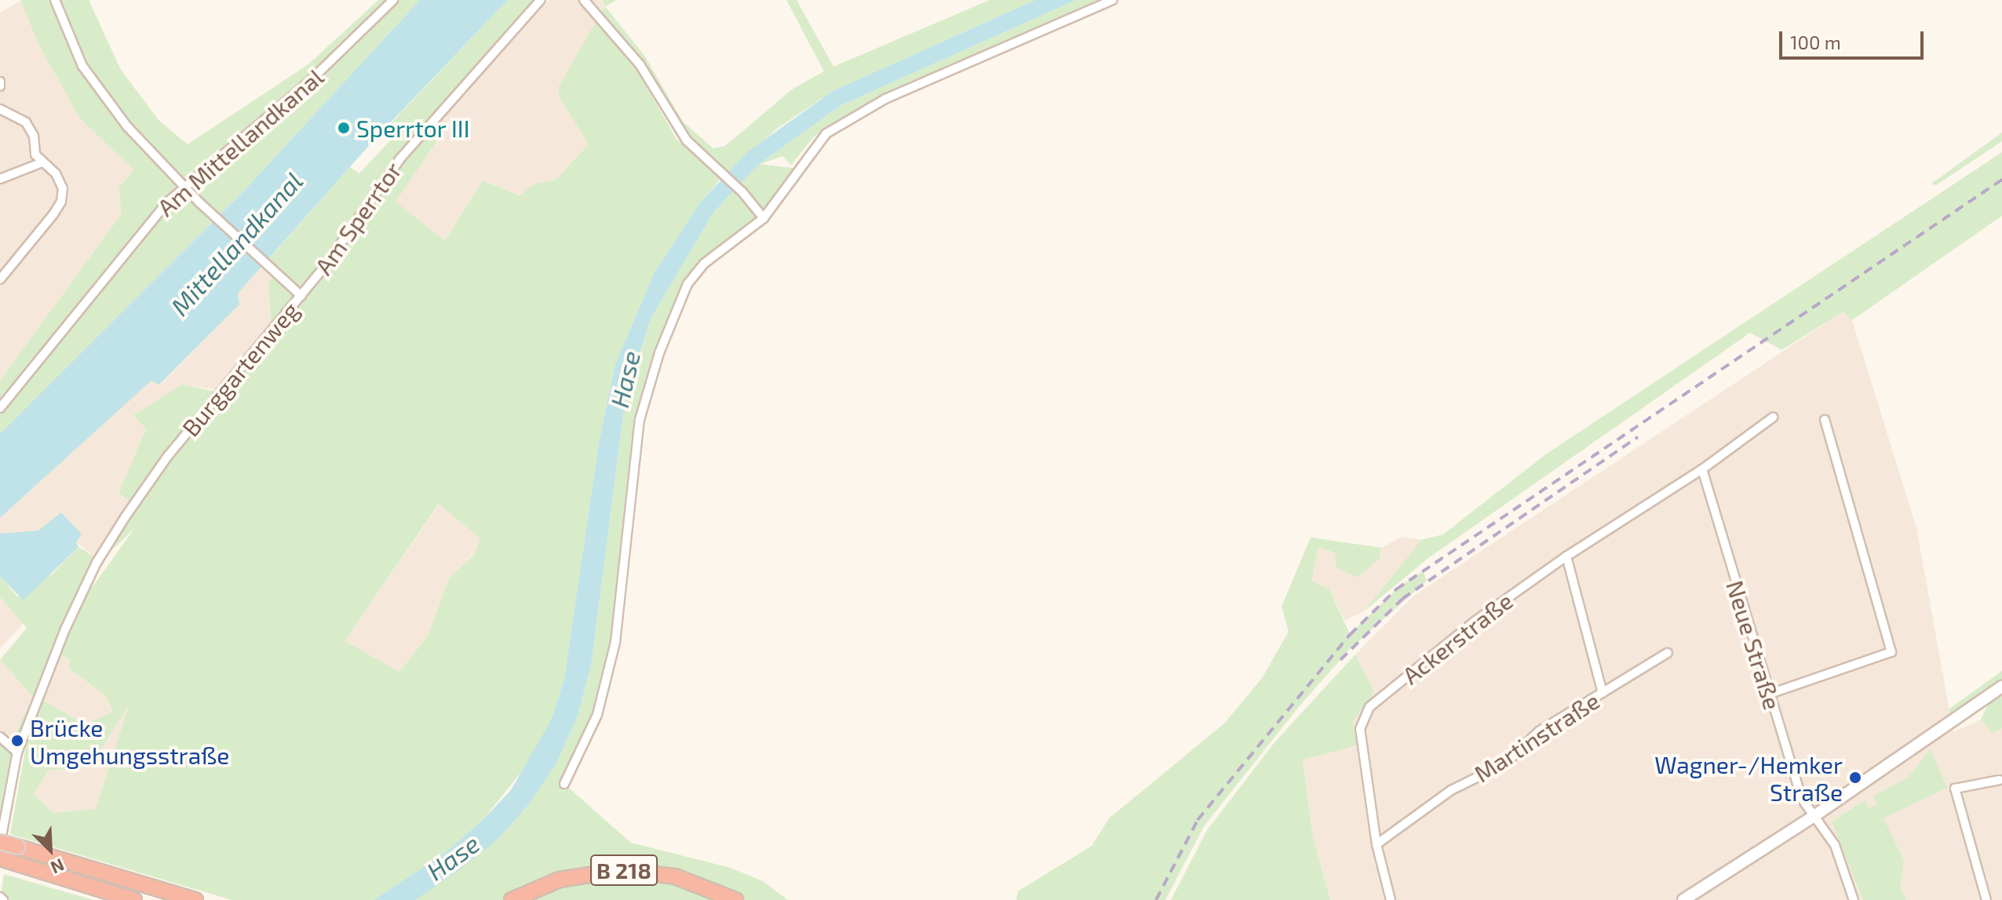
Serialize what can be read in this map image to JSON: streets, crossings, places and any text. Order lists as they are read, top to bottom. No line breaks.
{"streets":{"highway":["B 218"],"street":["Am Mittellandkanal","Am Sperrtor","Burggartenweg","Ackerstraße","Neue Straße","Martinstraße"]},"crossings":[["Am Mittellandkanal","Burggartenweg"],["Am Sperrtor","Burggartenweg"],["Ackerstraße","Neue Straße"],["Ackerstraße","Martinstraße"]],"water":["Mittellandkanal","Hase"],"places":["Sperrtor III","Brücke Umgehungsstraße","Wagner-/Hemker Straße"],"scale_bar":"100 m","north":"bottom right"}
